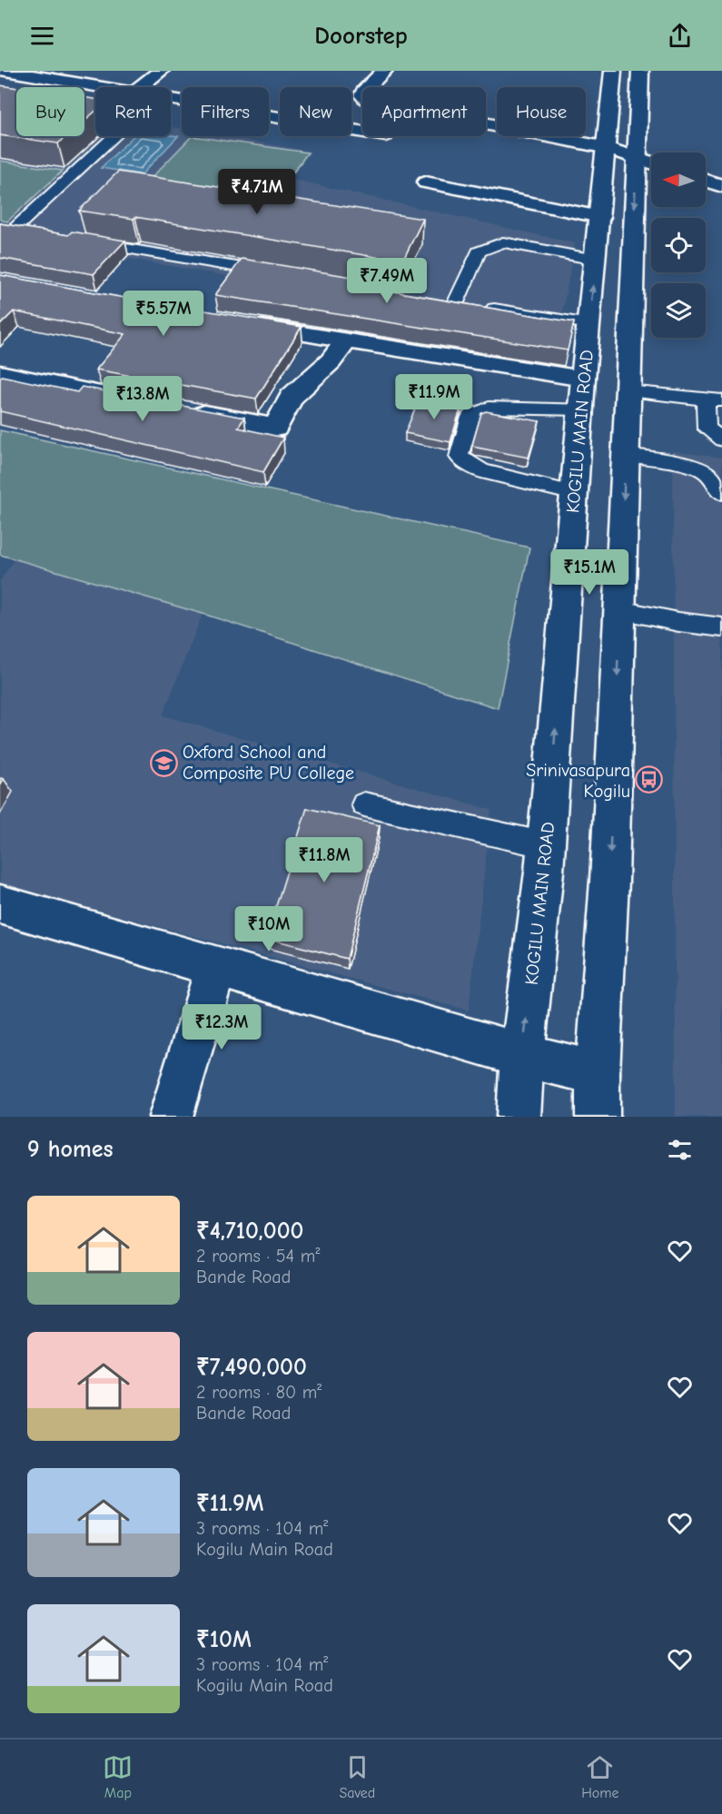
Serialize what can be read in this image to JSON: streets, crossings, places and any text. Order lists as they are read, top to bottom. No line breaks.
{"streets":{"main road":["KOGILU MAIN ROAD"]},"places":{"school or university":["Oxford School and Composite PU College"],"bus stop":["Srinivasapura Kogilu"]},"north":"left","page":{"header":"Doorstep","chip":["Buy","Rent","Filters","New","Apartment","House"],"price":["₹4.71M","₹7.49M","₹5.57M","₹11.9M","₹13.8M","₹15.1M","₹11.8M","₹10M","₹12.3M"],"heading":"9 homes","list":[{"name":"₹4,710,000","note":"2 rooms · 54 m² · Bande Road"},{"name":"₹7,490,000","note":"2 rooms · 80 m² · Bande Road"},{"name":"₹11.9M","note":"3 rooms · 104 m² · Kogilu Main Road"},{"name":"₹10M","note":"3 rooms · 104 m² · Kogilu Main Road"}],"tabs":["Map","Saved","Home"]}}
